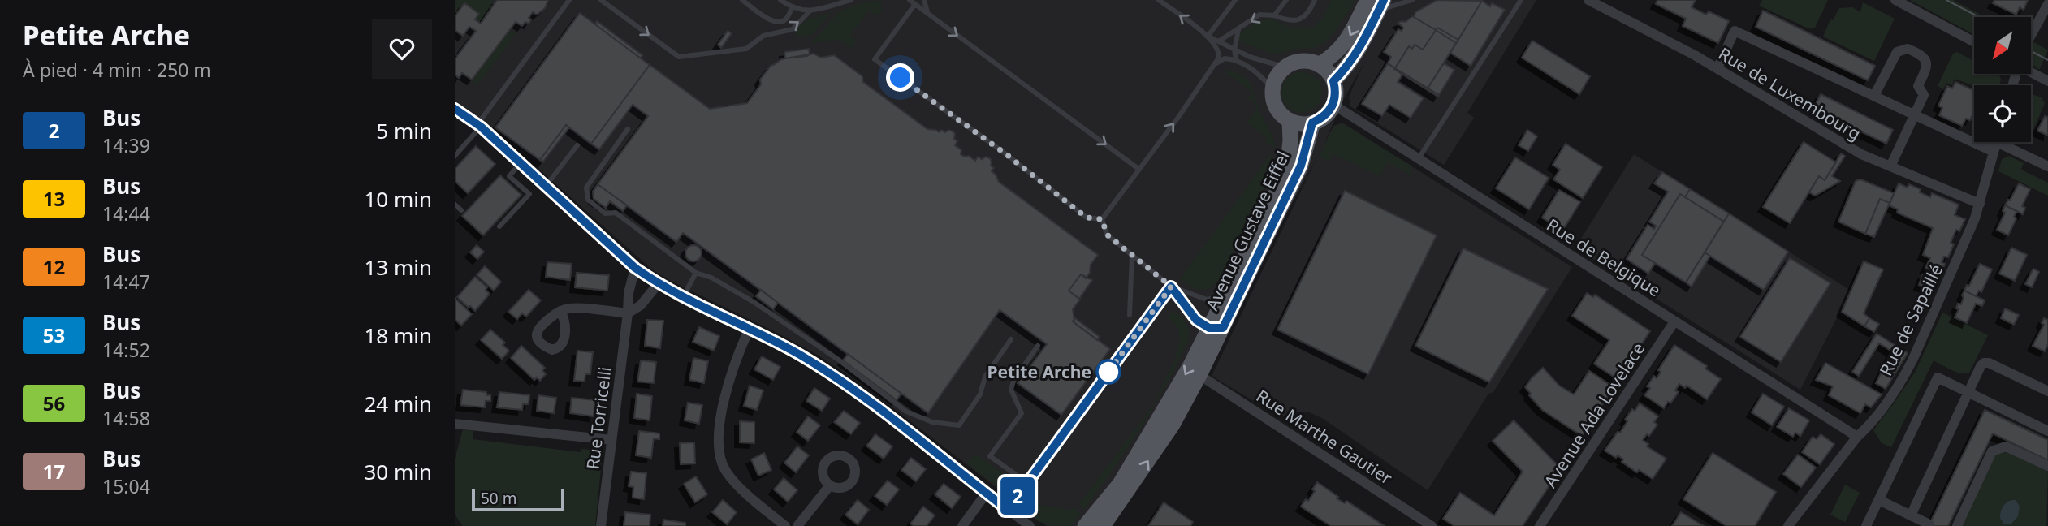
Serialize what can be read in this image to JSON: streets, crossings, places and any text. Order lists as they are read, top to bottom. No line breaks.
{"streets":{"main road":["Avenue Gustave Eiffel"],"street":["Rue de Luxembourg","Rue de Belgique","Rue de Sapaillé","Avenue Ada Lovelace","Rue Torricelli","Rue Marthe Gautier"]},"crossings":[["Rue de Luxembourg","Rue de Sapaillé"],["Avenue Gustave Eiffel","Rue de Belgique"],["Avenue Gustave Eiffel","Rue Marthe Gautier"],["Rue de Belgique","Rue de Sapaillé"],["Rue de Belgique","Avenue Ada Lovelace"]],"places":["Petite Arche"],"lines":["bus line 2"],"scale_bar":"50 m","north":"bottom left","page":{"heading":["Petite Arche","À pied · 4 min · 250 m"],"on_map":"2","list":[{"mark":"2","name":"Bus","note":"14:39","value":"5 min"},{"mark":"13","name":"Bus","note":"14:44","value":"10 min"},{"mark":"12","name":"Bus","note":"14:47","value":"13 min"},{"mark":"53","name":"Bus","note":"14:52","value":"18 min"},{"mark":"56","name":"Bus","note":"14:58","value":"24 min"},{"mark":"17","name":"Bus","note":"15:04","value":"30 min"}],"scale":"50 m"}}
